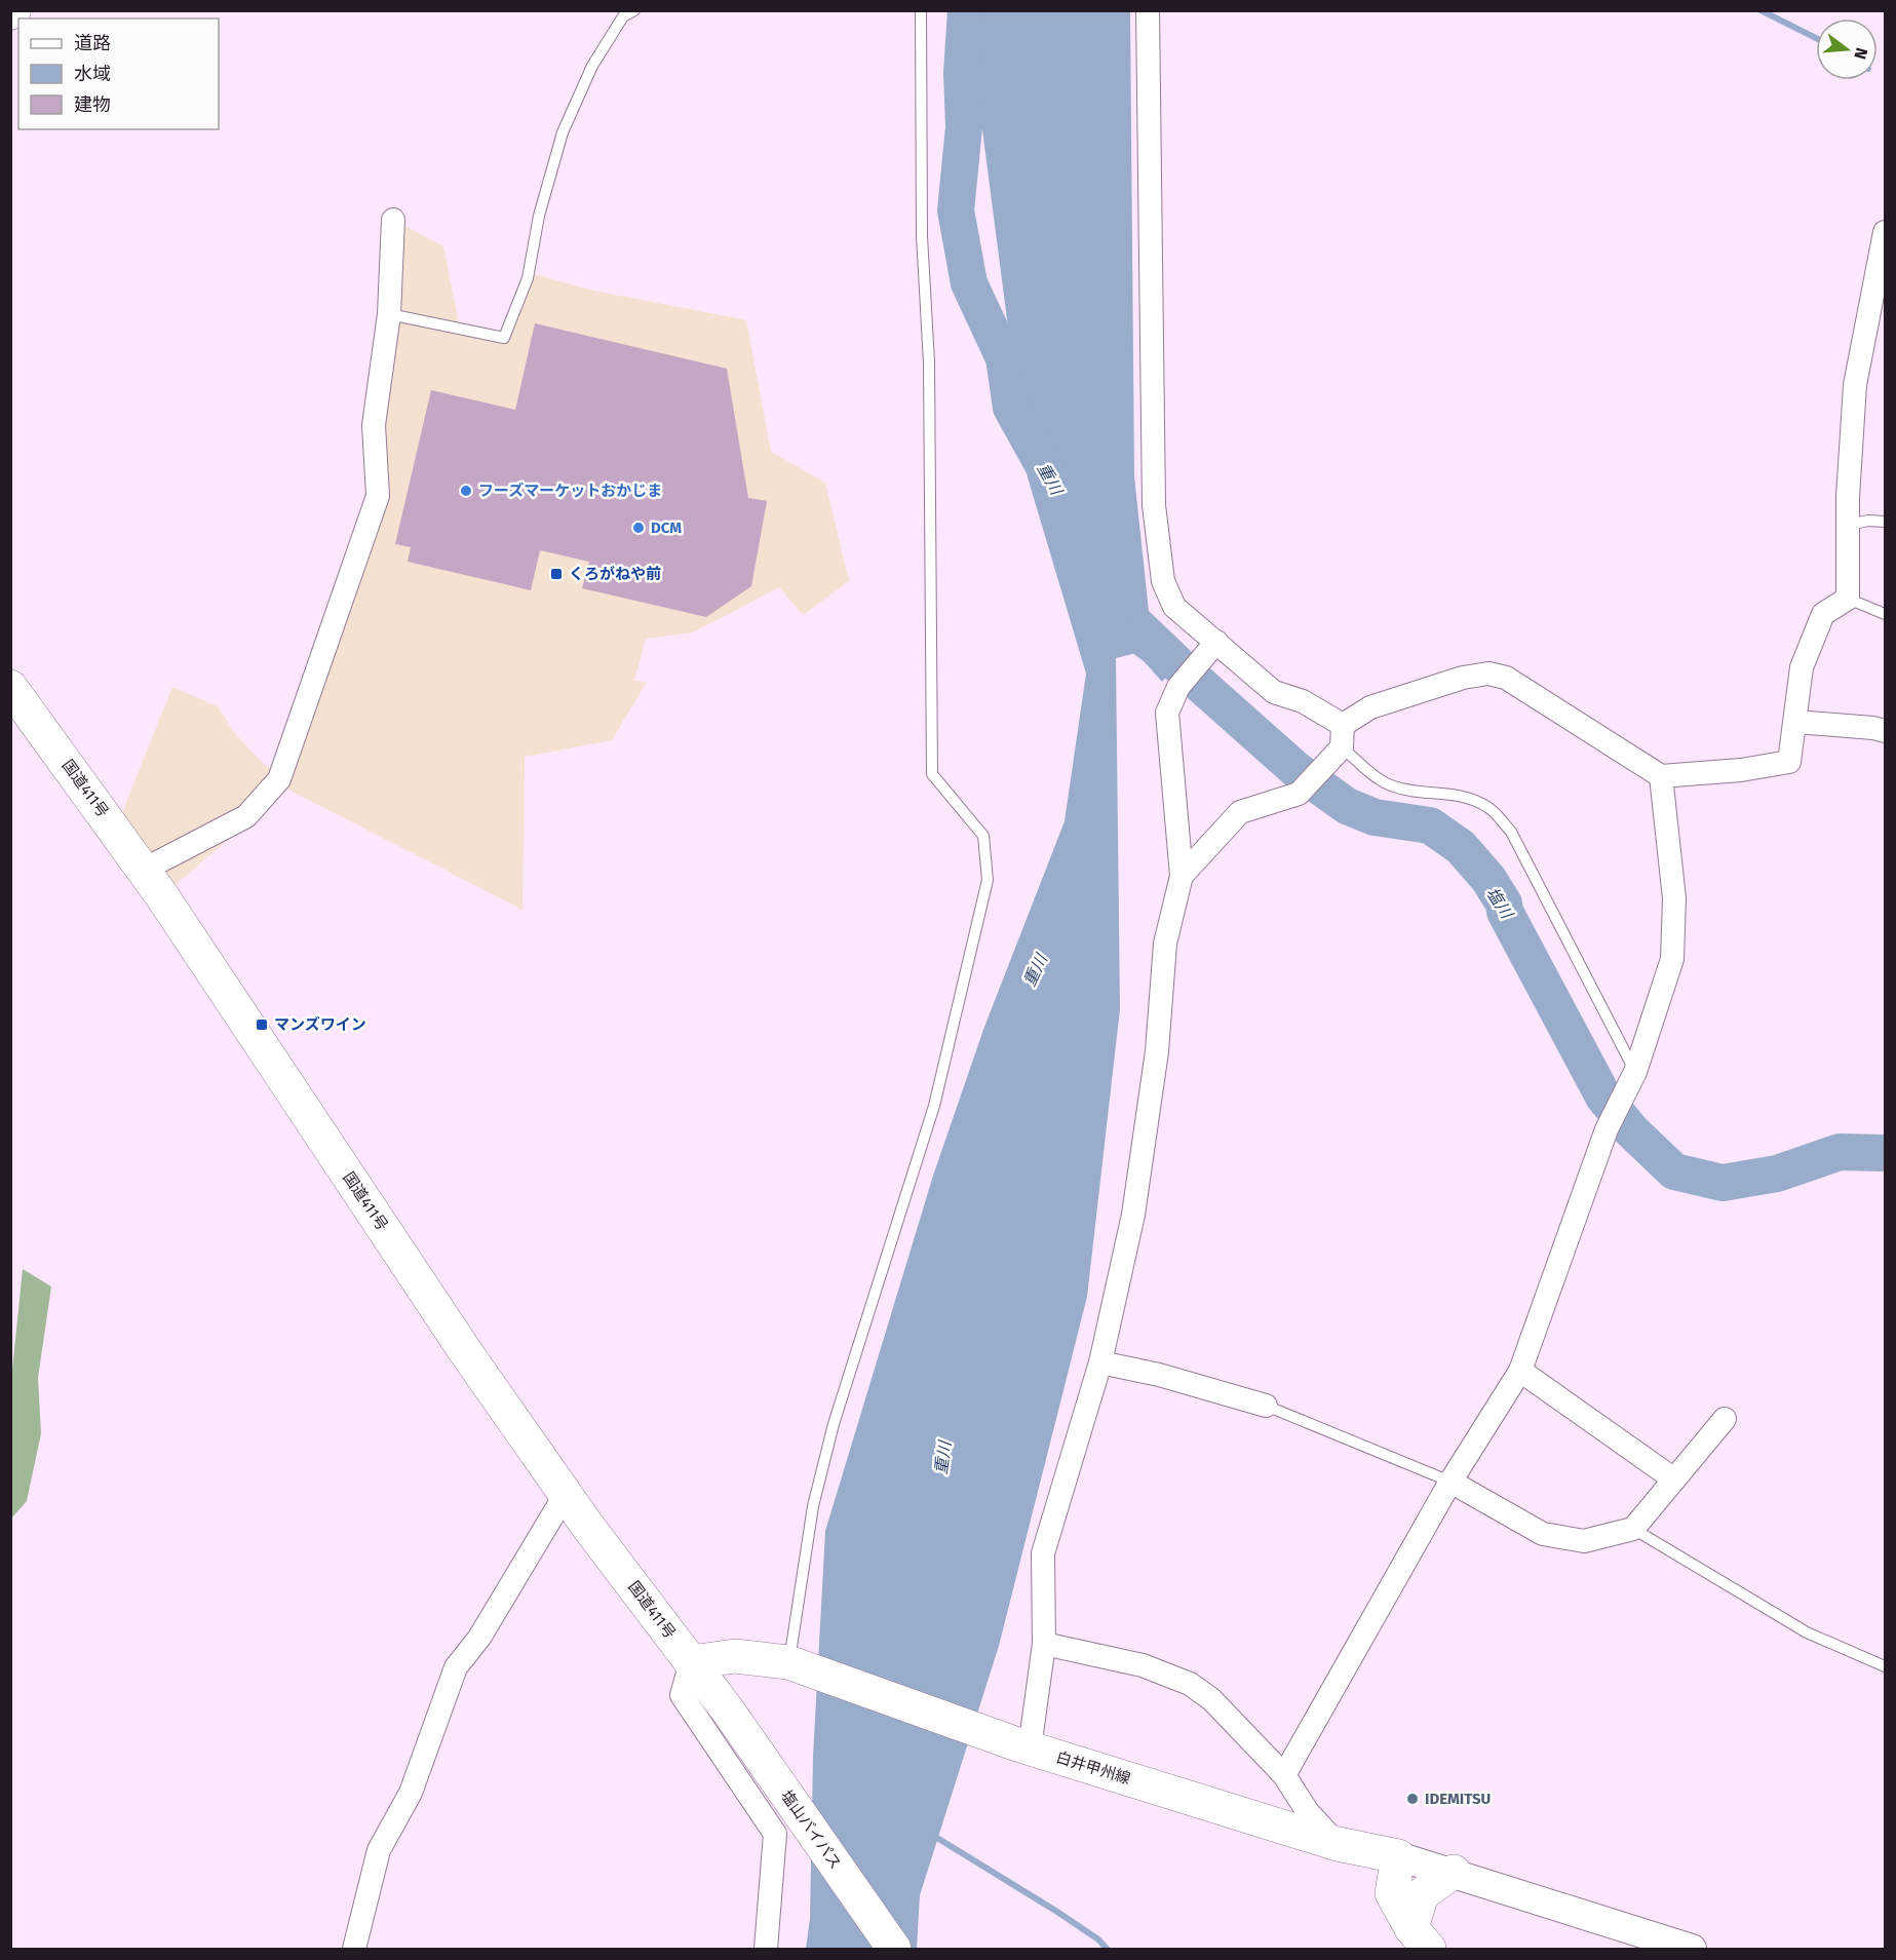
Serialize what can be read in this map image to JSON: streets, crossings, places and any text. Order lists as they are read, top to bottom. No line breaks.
{"streets":{"main road":["国道411号","白井甲州線","塩山バイパス"]},"crossings":[["国道411号","白井甲州線"],["国道411号","塩山バイパス"]],"water":["重川","塩川"],"places":{"other":["フーズマーケットおかじま","DCM","IDEMITSU"],"transit":["くろがねや前","マンズワイン"]},"legend":["道路","水域","建物"],"north":"right"}
